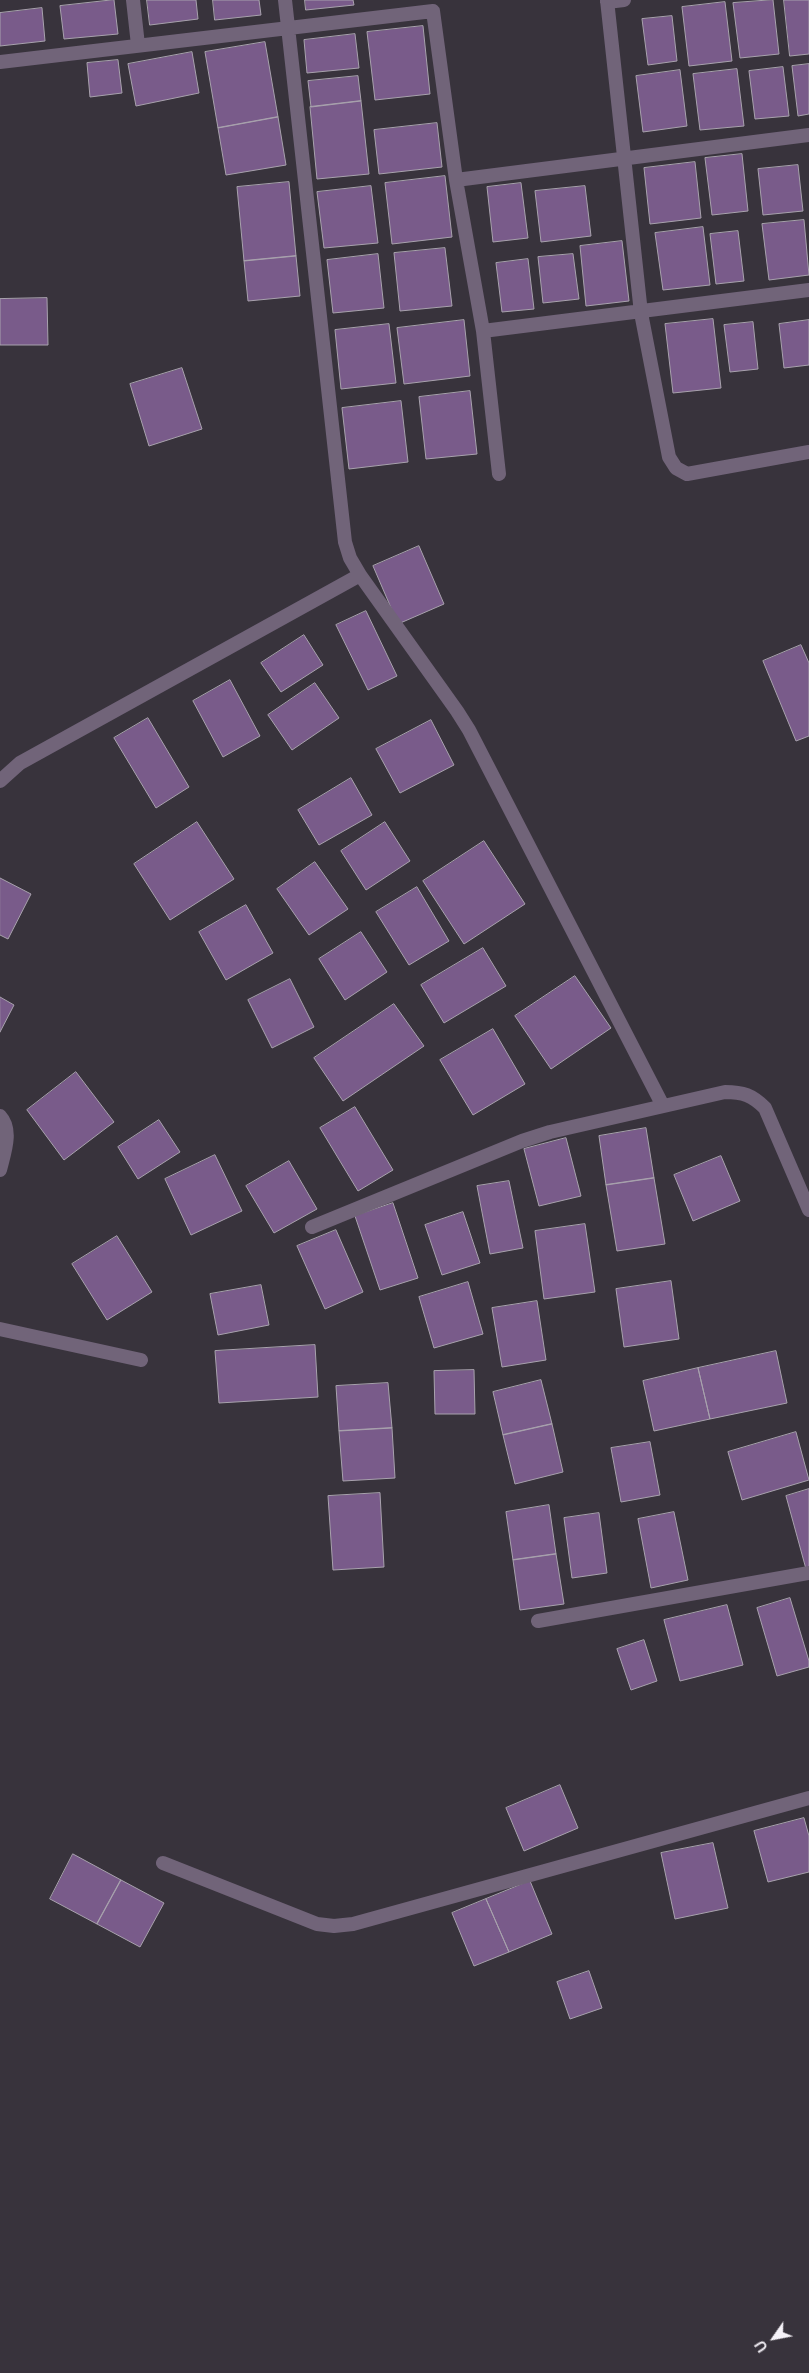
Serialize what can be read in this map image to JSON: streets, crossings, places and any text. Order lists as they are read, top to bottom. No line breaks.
{"north":"bottom left"}
